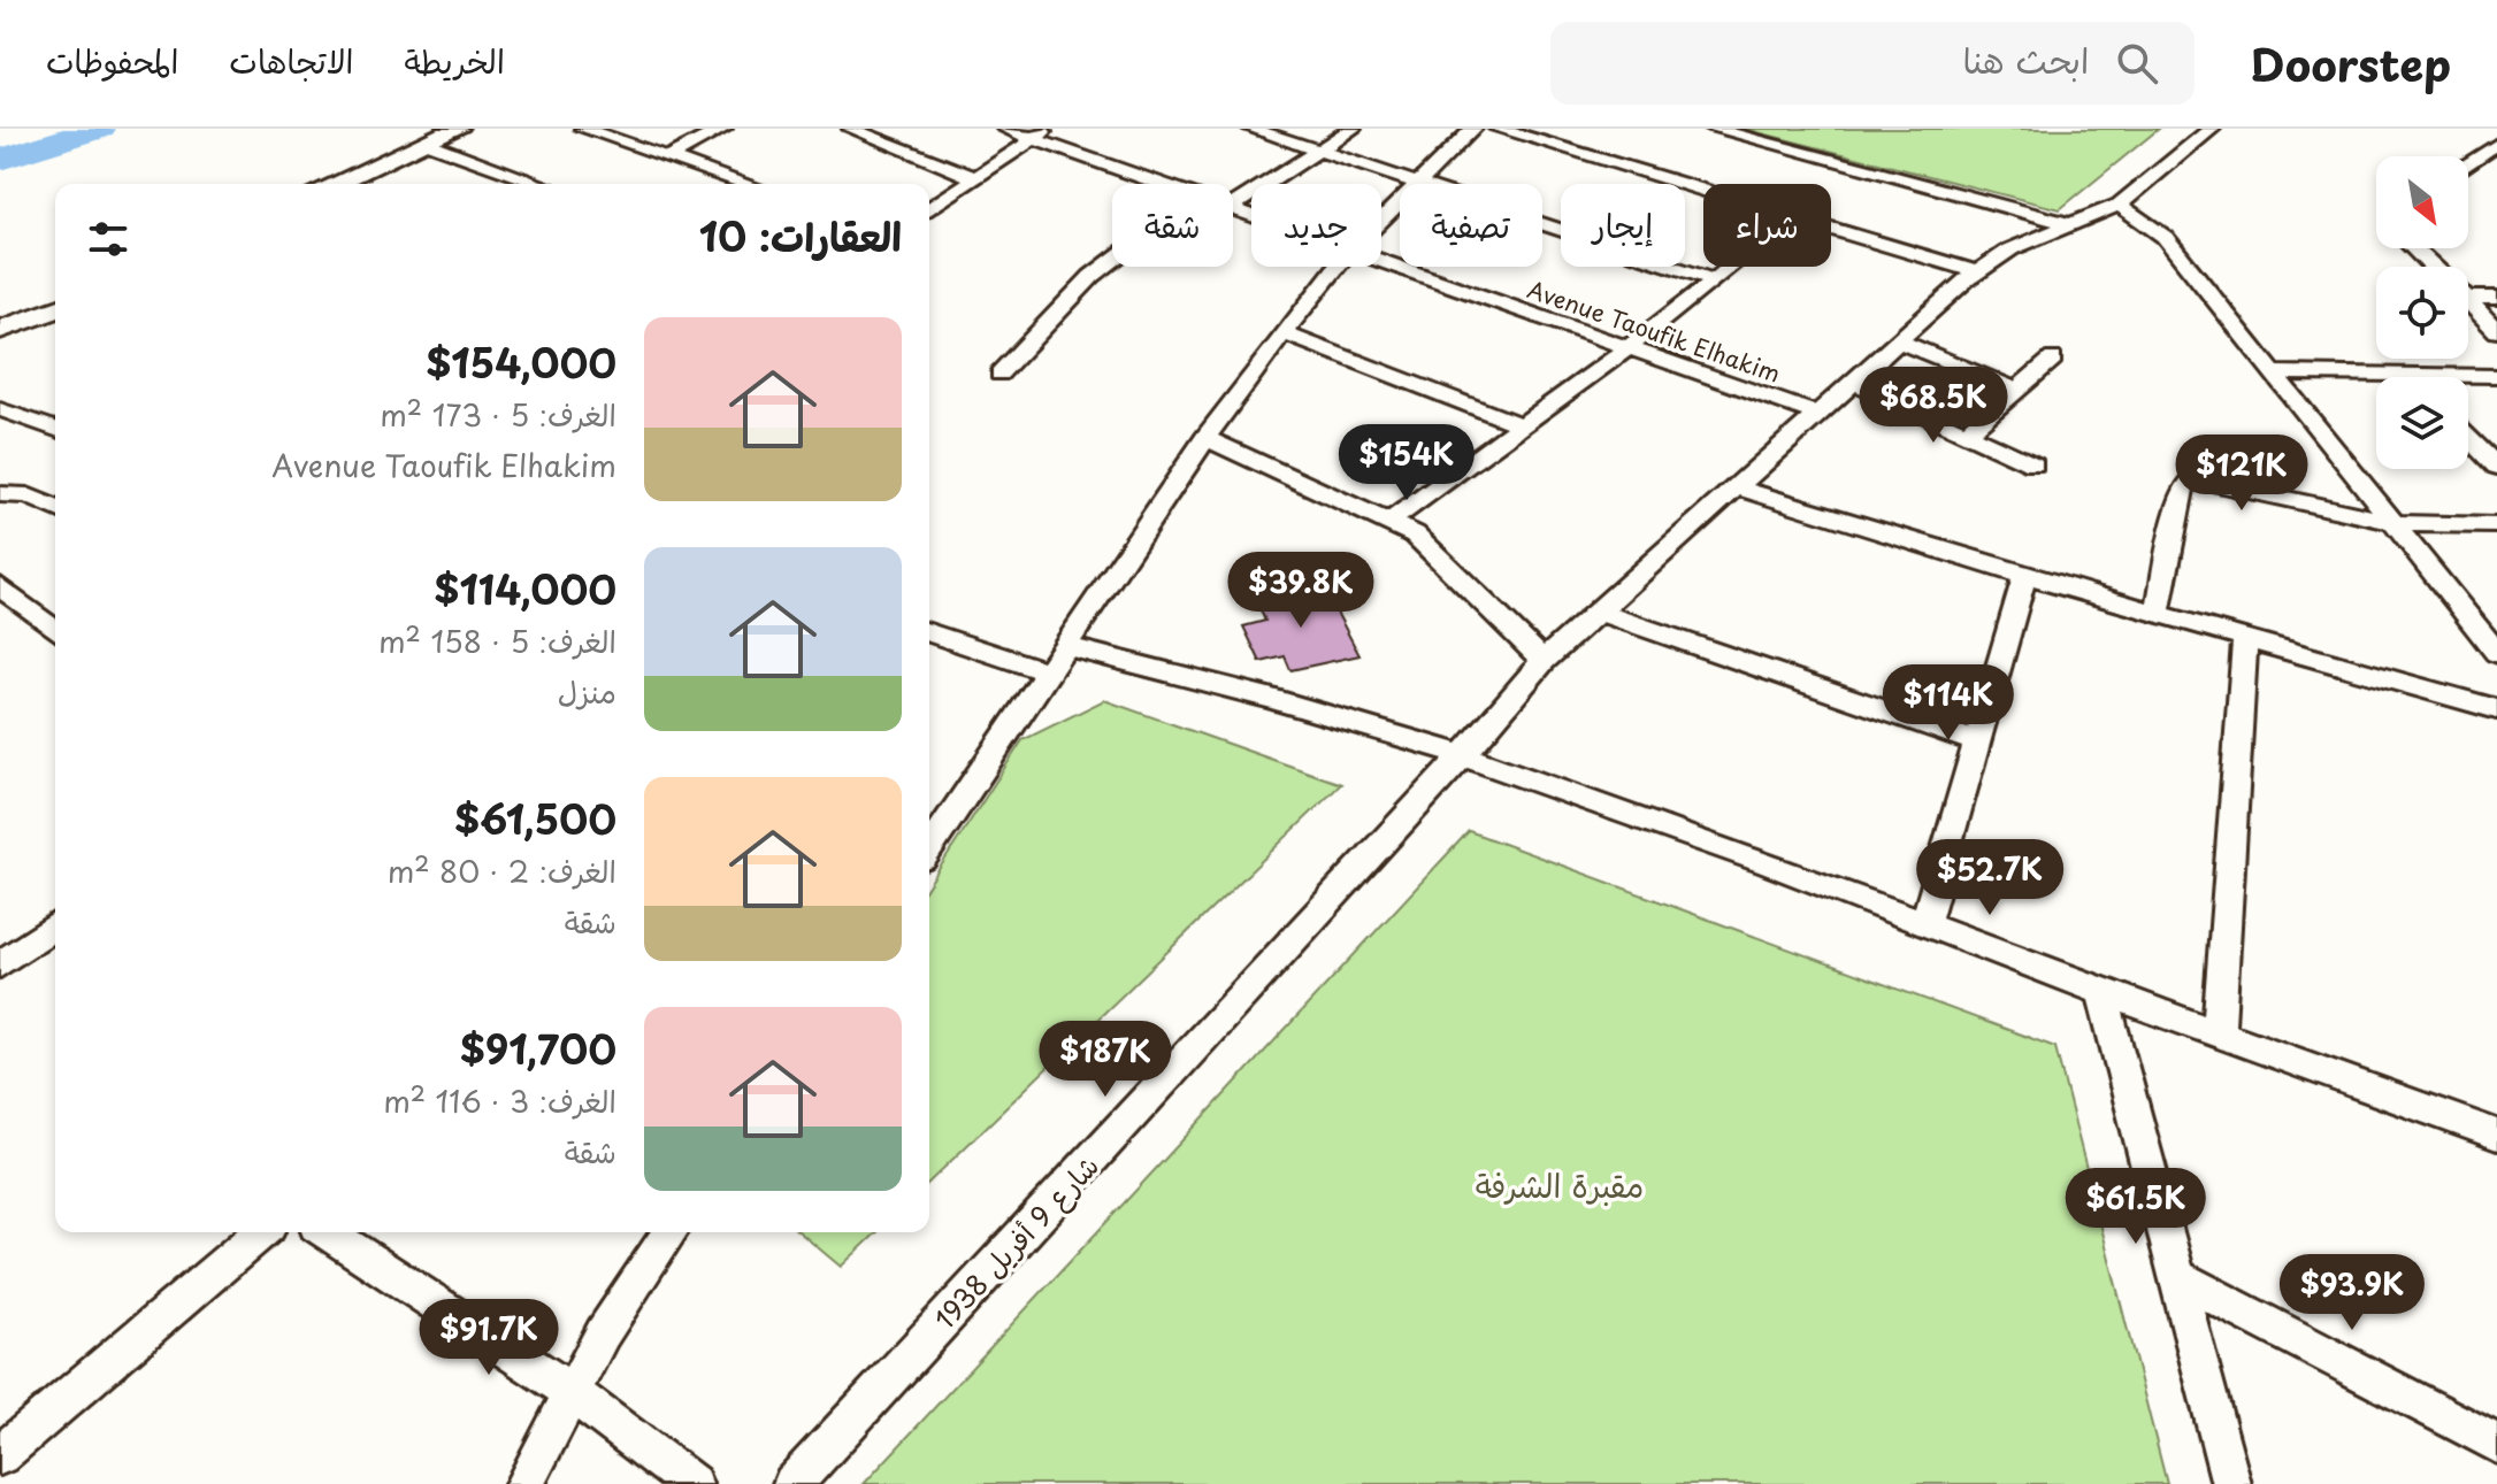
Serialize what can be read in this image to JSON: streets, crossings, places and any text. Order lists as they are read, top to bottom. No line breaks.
{"streets":{"street":["Avenue Taoufik Elhakim","شارع 9 أفريل 1938"]},"crossings":[["Avenue Taoufik Elhakim","شارع 9 أفريل 1938"]],"parks":["مقبرة الشرفة"],"north":"bottom right","page":{"header":"Doorstep","search":"ابحث هنا","nav":["الخريطة","الاتجاهات","المحفوظات"],"chip":["شراء","إيجار","تصفية","جديد","شقة"],"heading":"العقارات: 10","list":[{"name":"$154,000","note":"الغرف: 5 · 173 m² · Avenue Taoufik Elhakim"},{"name":"$114,000","note":"الغرف: 5 · 158 m² · منزل"},{"name":"$61,500","note":"الغرف: 2 · 80 m² · شقة"},{"name":"$91,700","note":"الغرف: 3 · 116 m² · شقة"}],"price":["$68.5K","$154K","$121K","$39.8K","$114K","$52.7K","$187K","$61.5K","$93.9K","$91.7K"]}}
